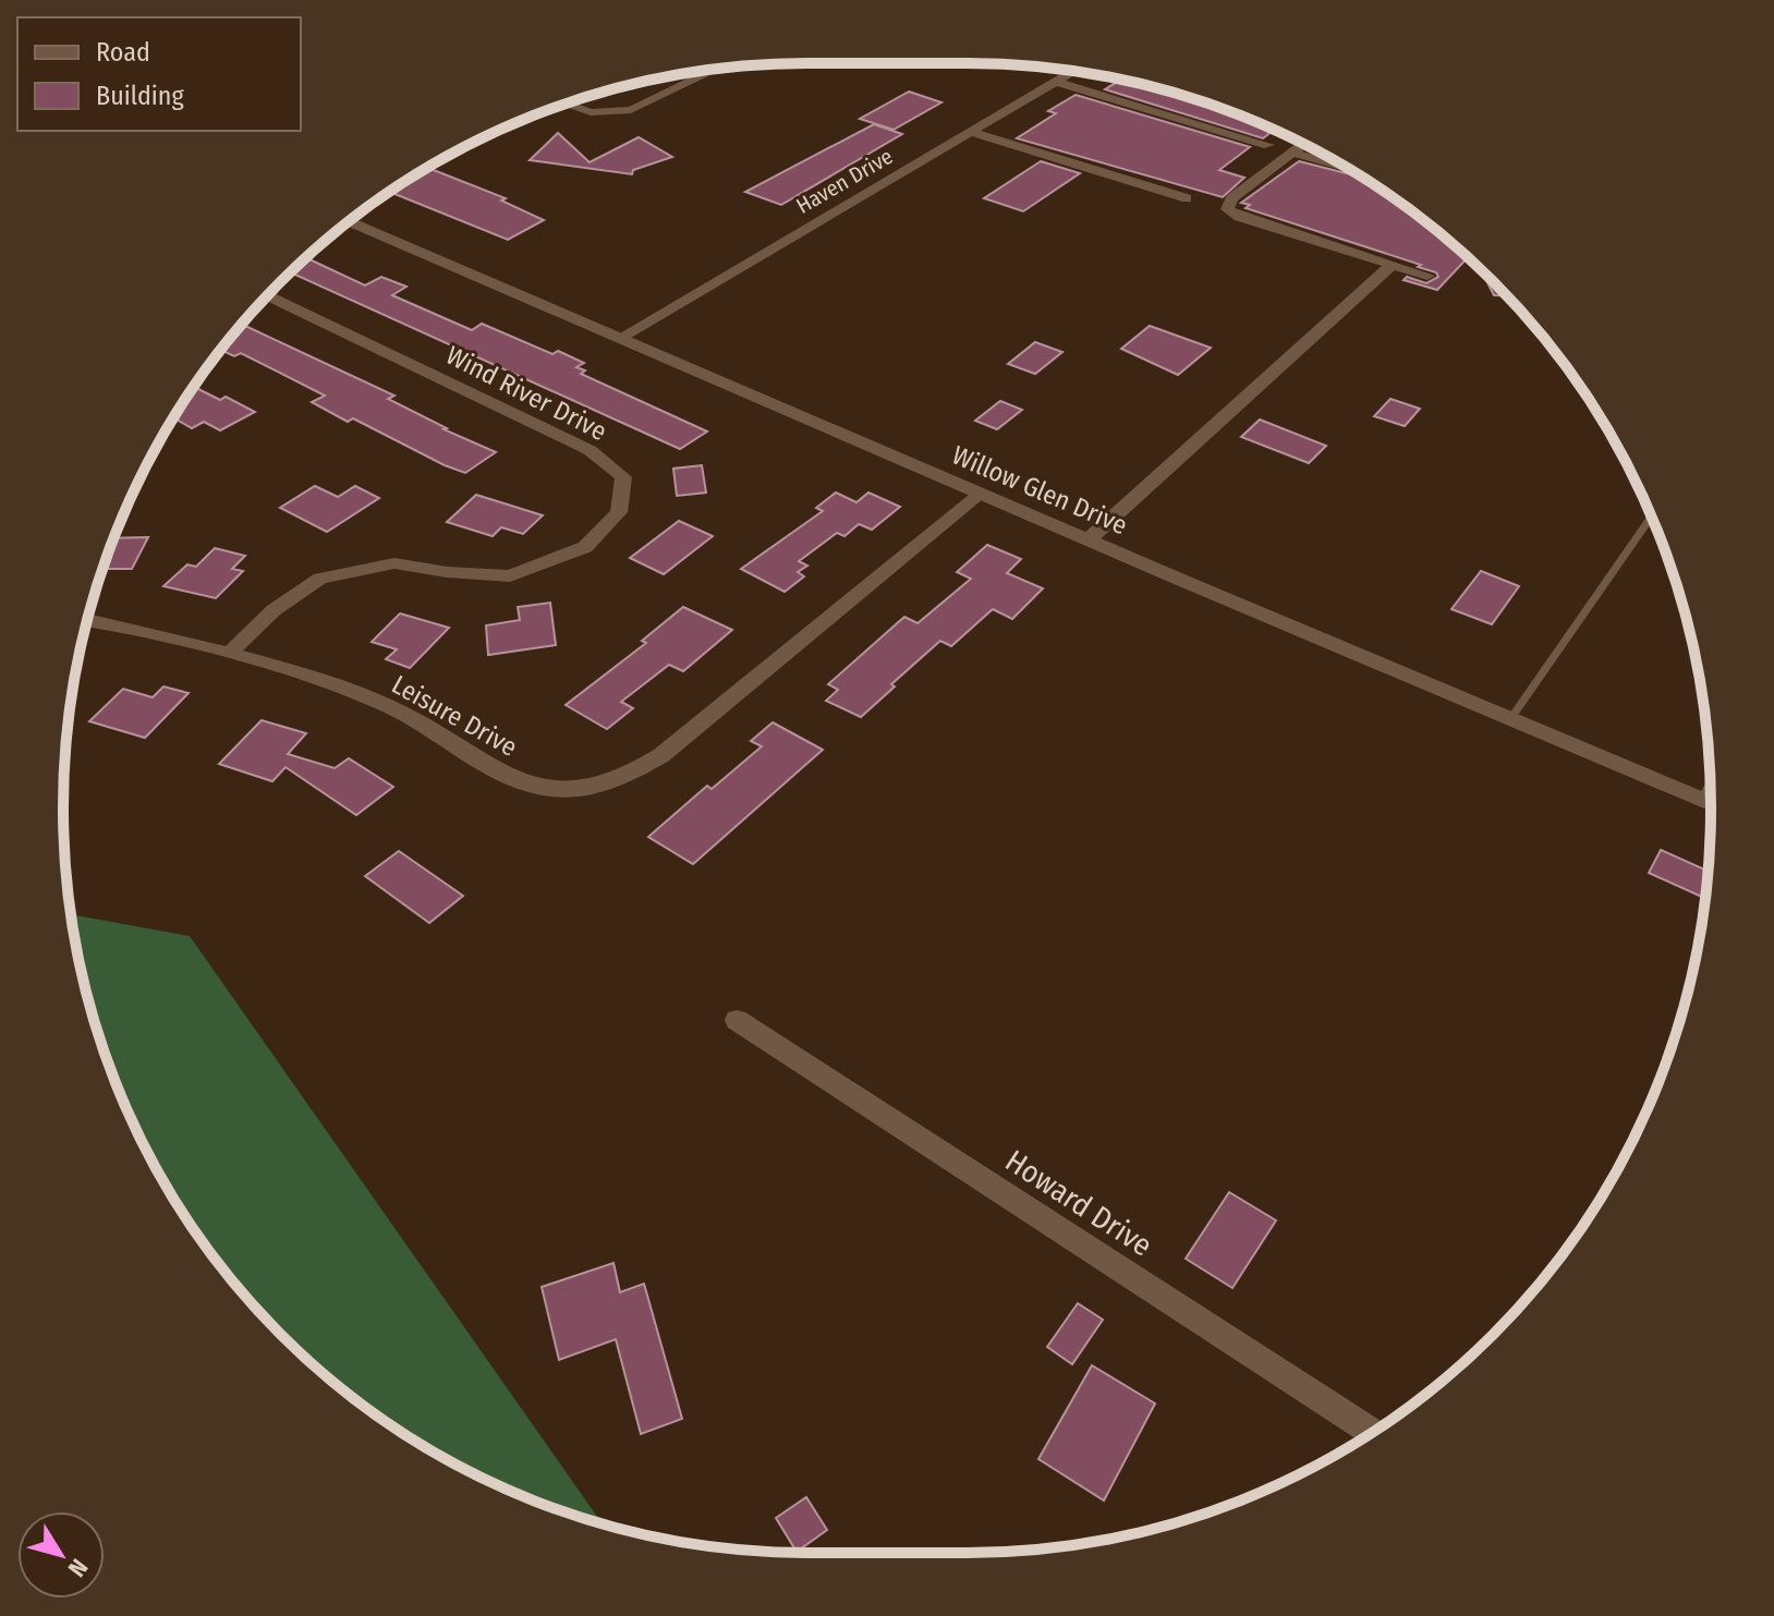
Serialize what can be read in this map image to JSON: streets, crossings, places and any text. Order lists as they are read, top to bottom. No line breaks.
{"streets":{"street":["Haven Drive","Wind River Drive","Willow Glen Drive","Leisure Drive","Howard Drive"]},"crossings":[["Haven Drive","Willow Glen Drive"],["Wind River Drive","Leisure Drive"],["Willow Glen Drive","Leisure Drive"]],"legend":["Road","Building"],"north":"bottom right"}
